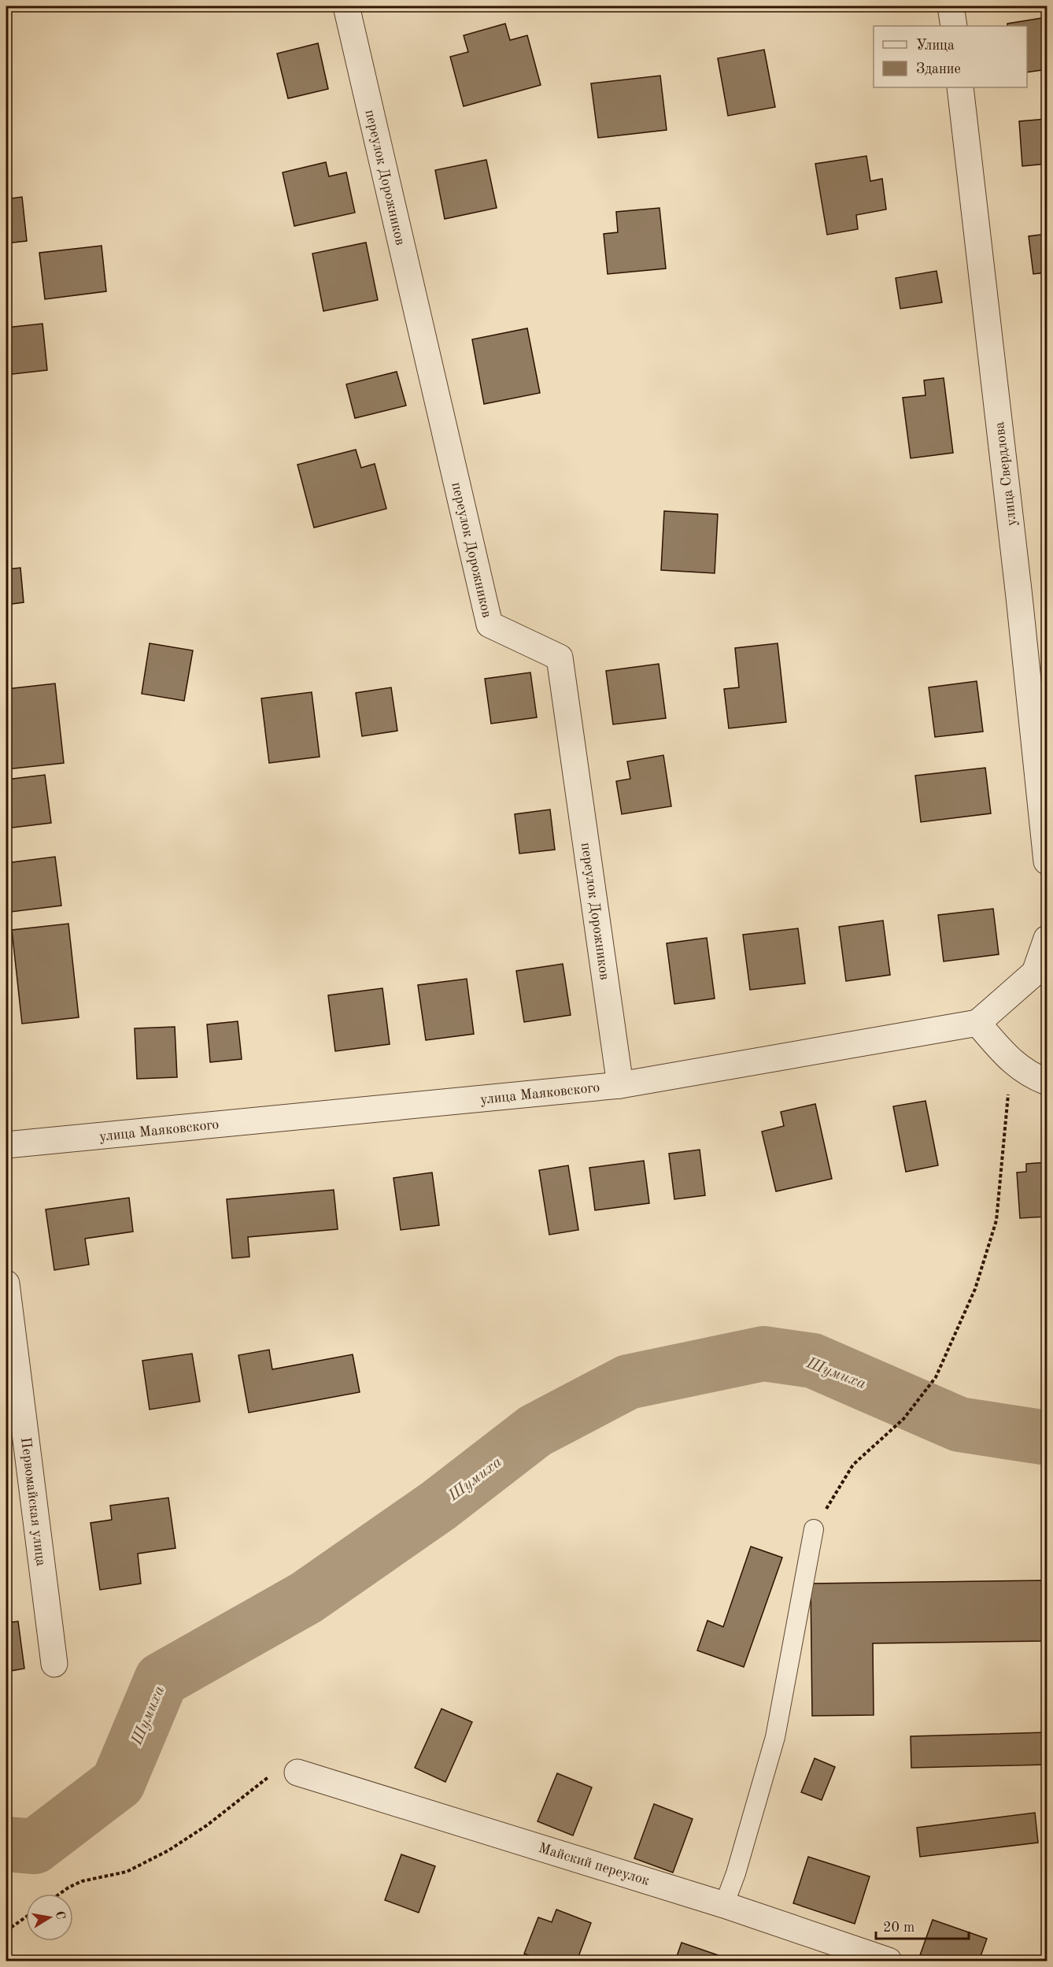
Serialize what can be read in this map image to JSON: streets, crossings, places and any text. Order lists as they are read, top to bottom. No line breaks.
{"streets":{"street":["переулок Дорожников","улица Свердлова","улица Маяковского","Первомайская улица","Майский переулок"]},"crossings":[["переулок Дорожников","улица Маяковского"]],"water":["Шумиха"],"legend":["Улица","Здание"],"scale_bar":"20 m","north":"right"}
